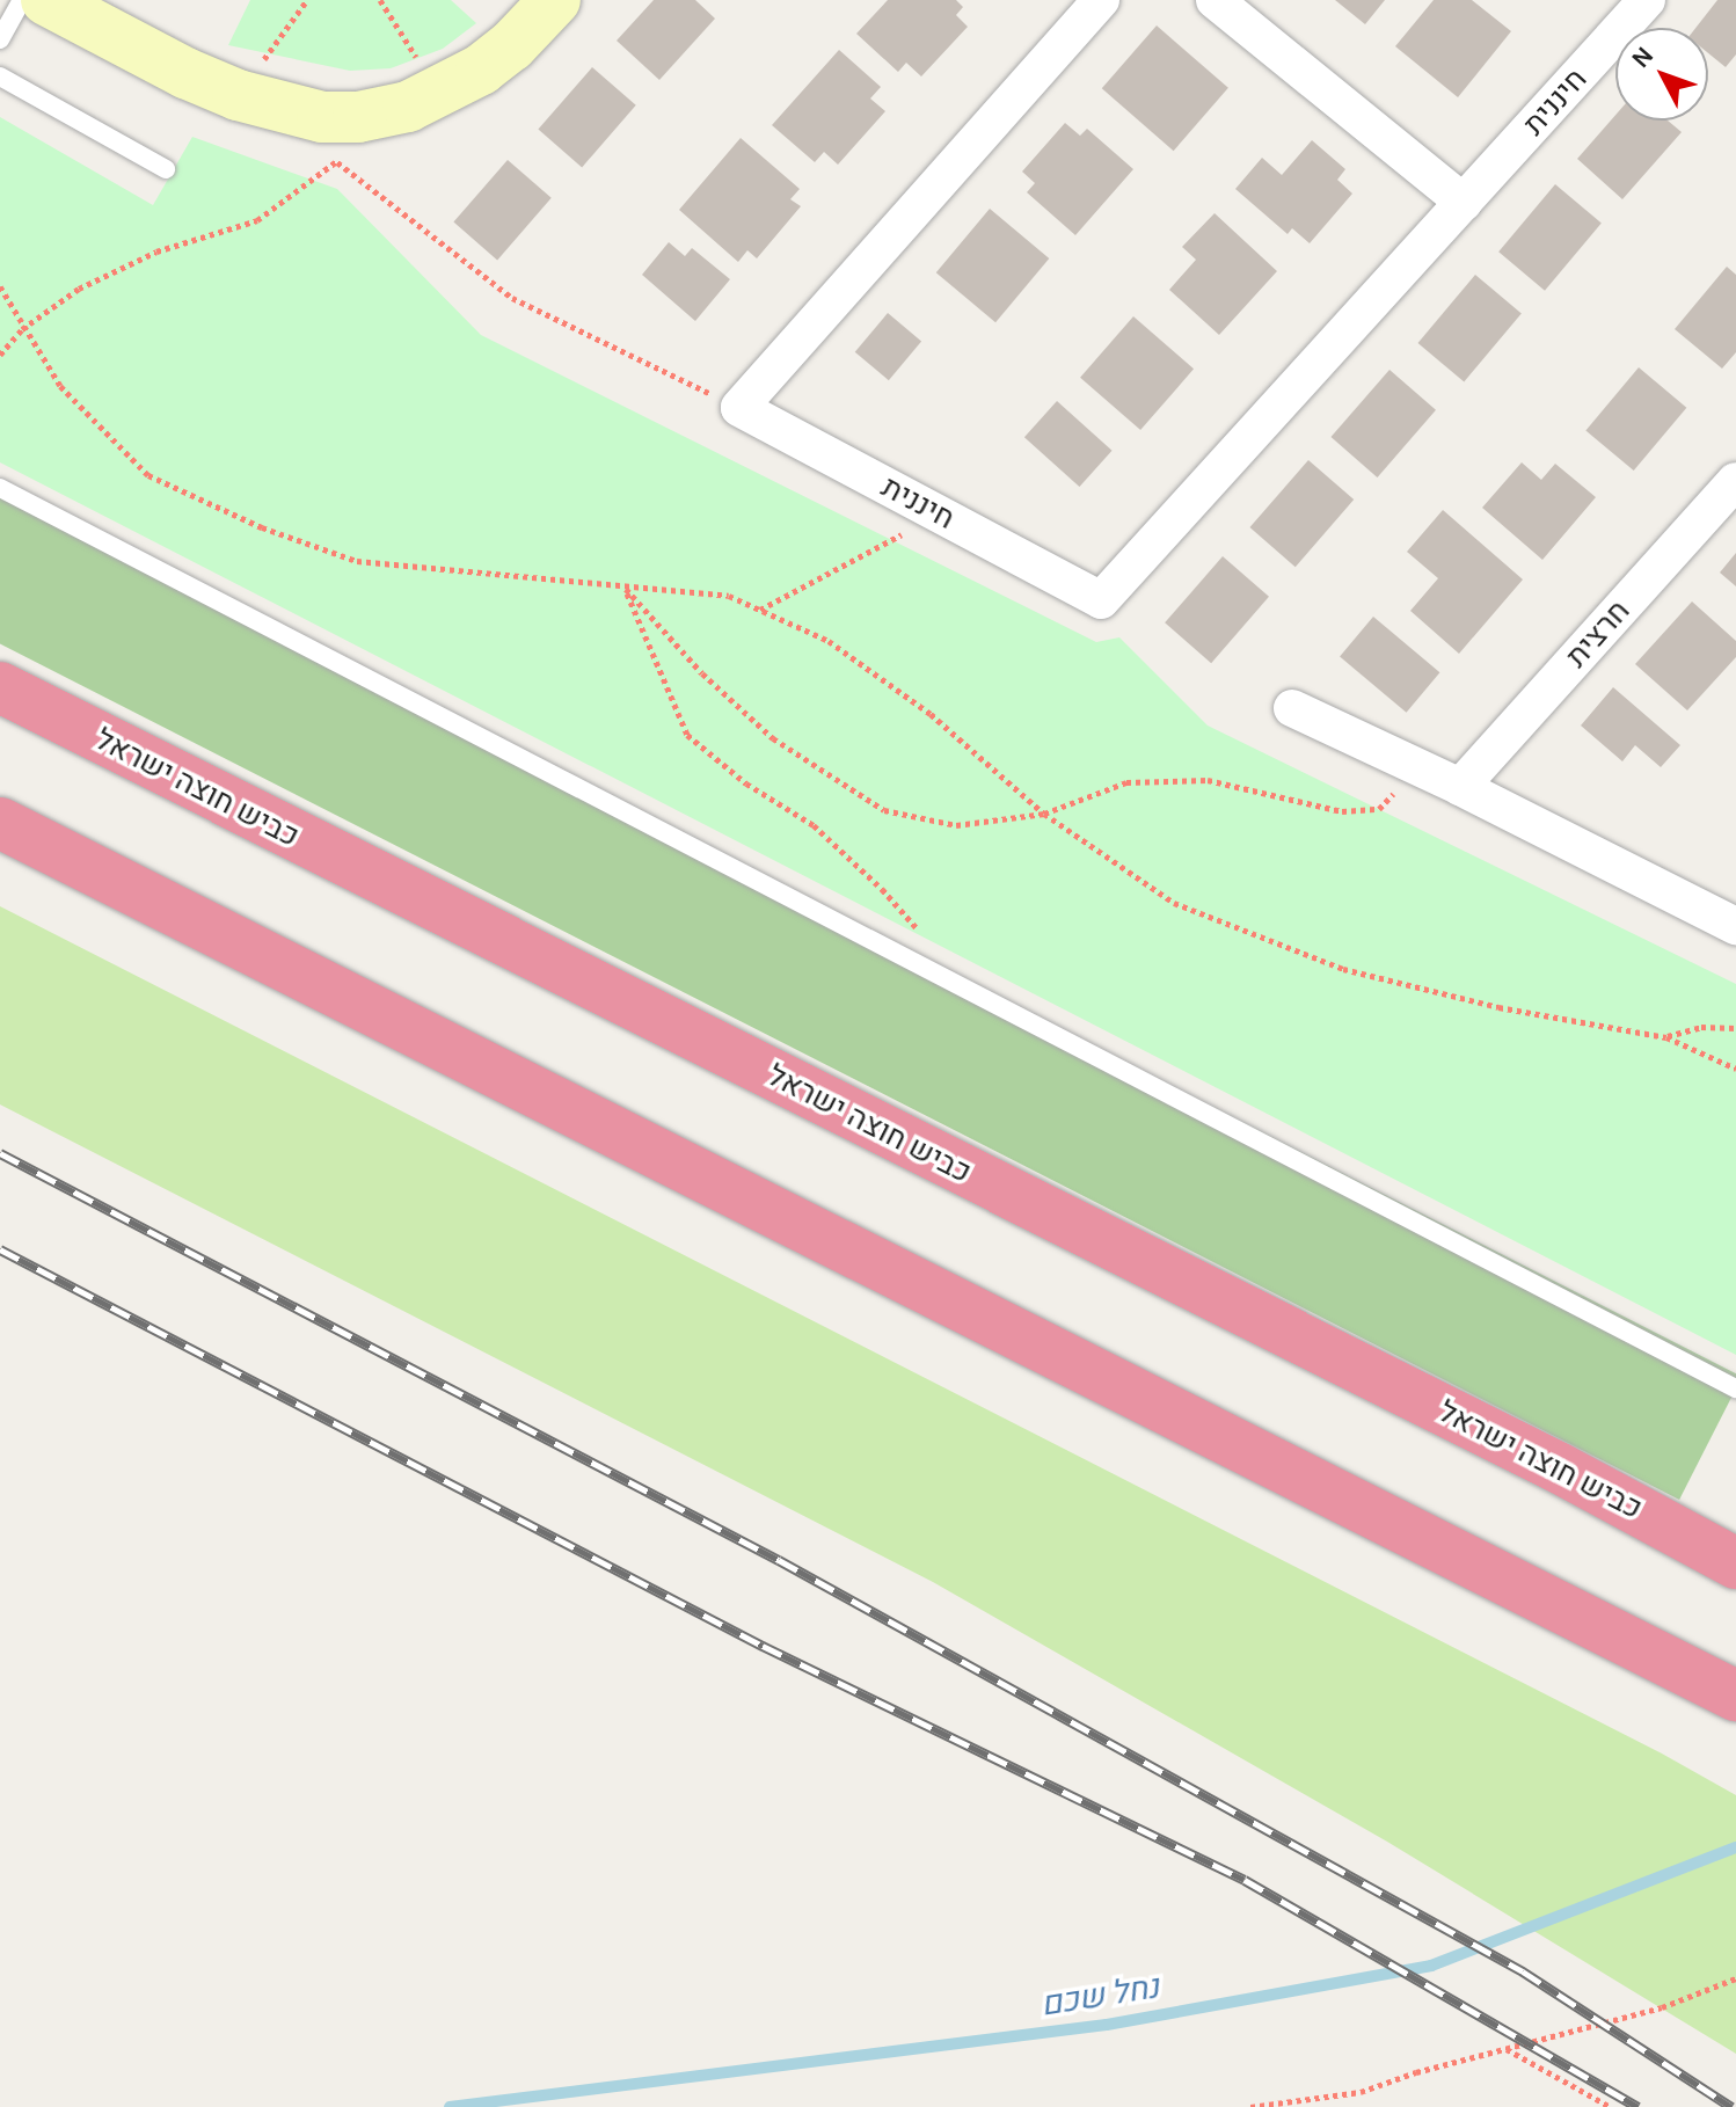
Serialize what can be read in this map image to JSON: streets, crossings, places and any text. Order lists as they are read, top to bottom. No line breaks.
{"streets":{"highway":["כביש חוצה ישראל"],"street":["חיננית","חרצית"]},"water":["נחל שכם"],"north":"top left"}
